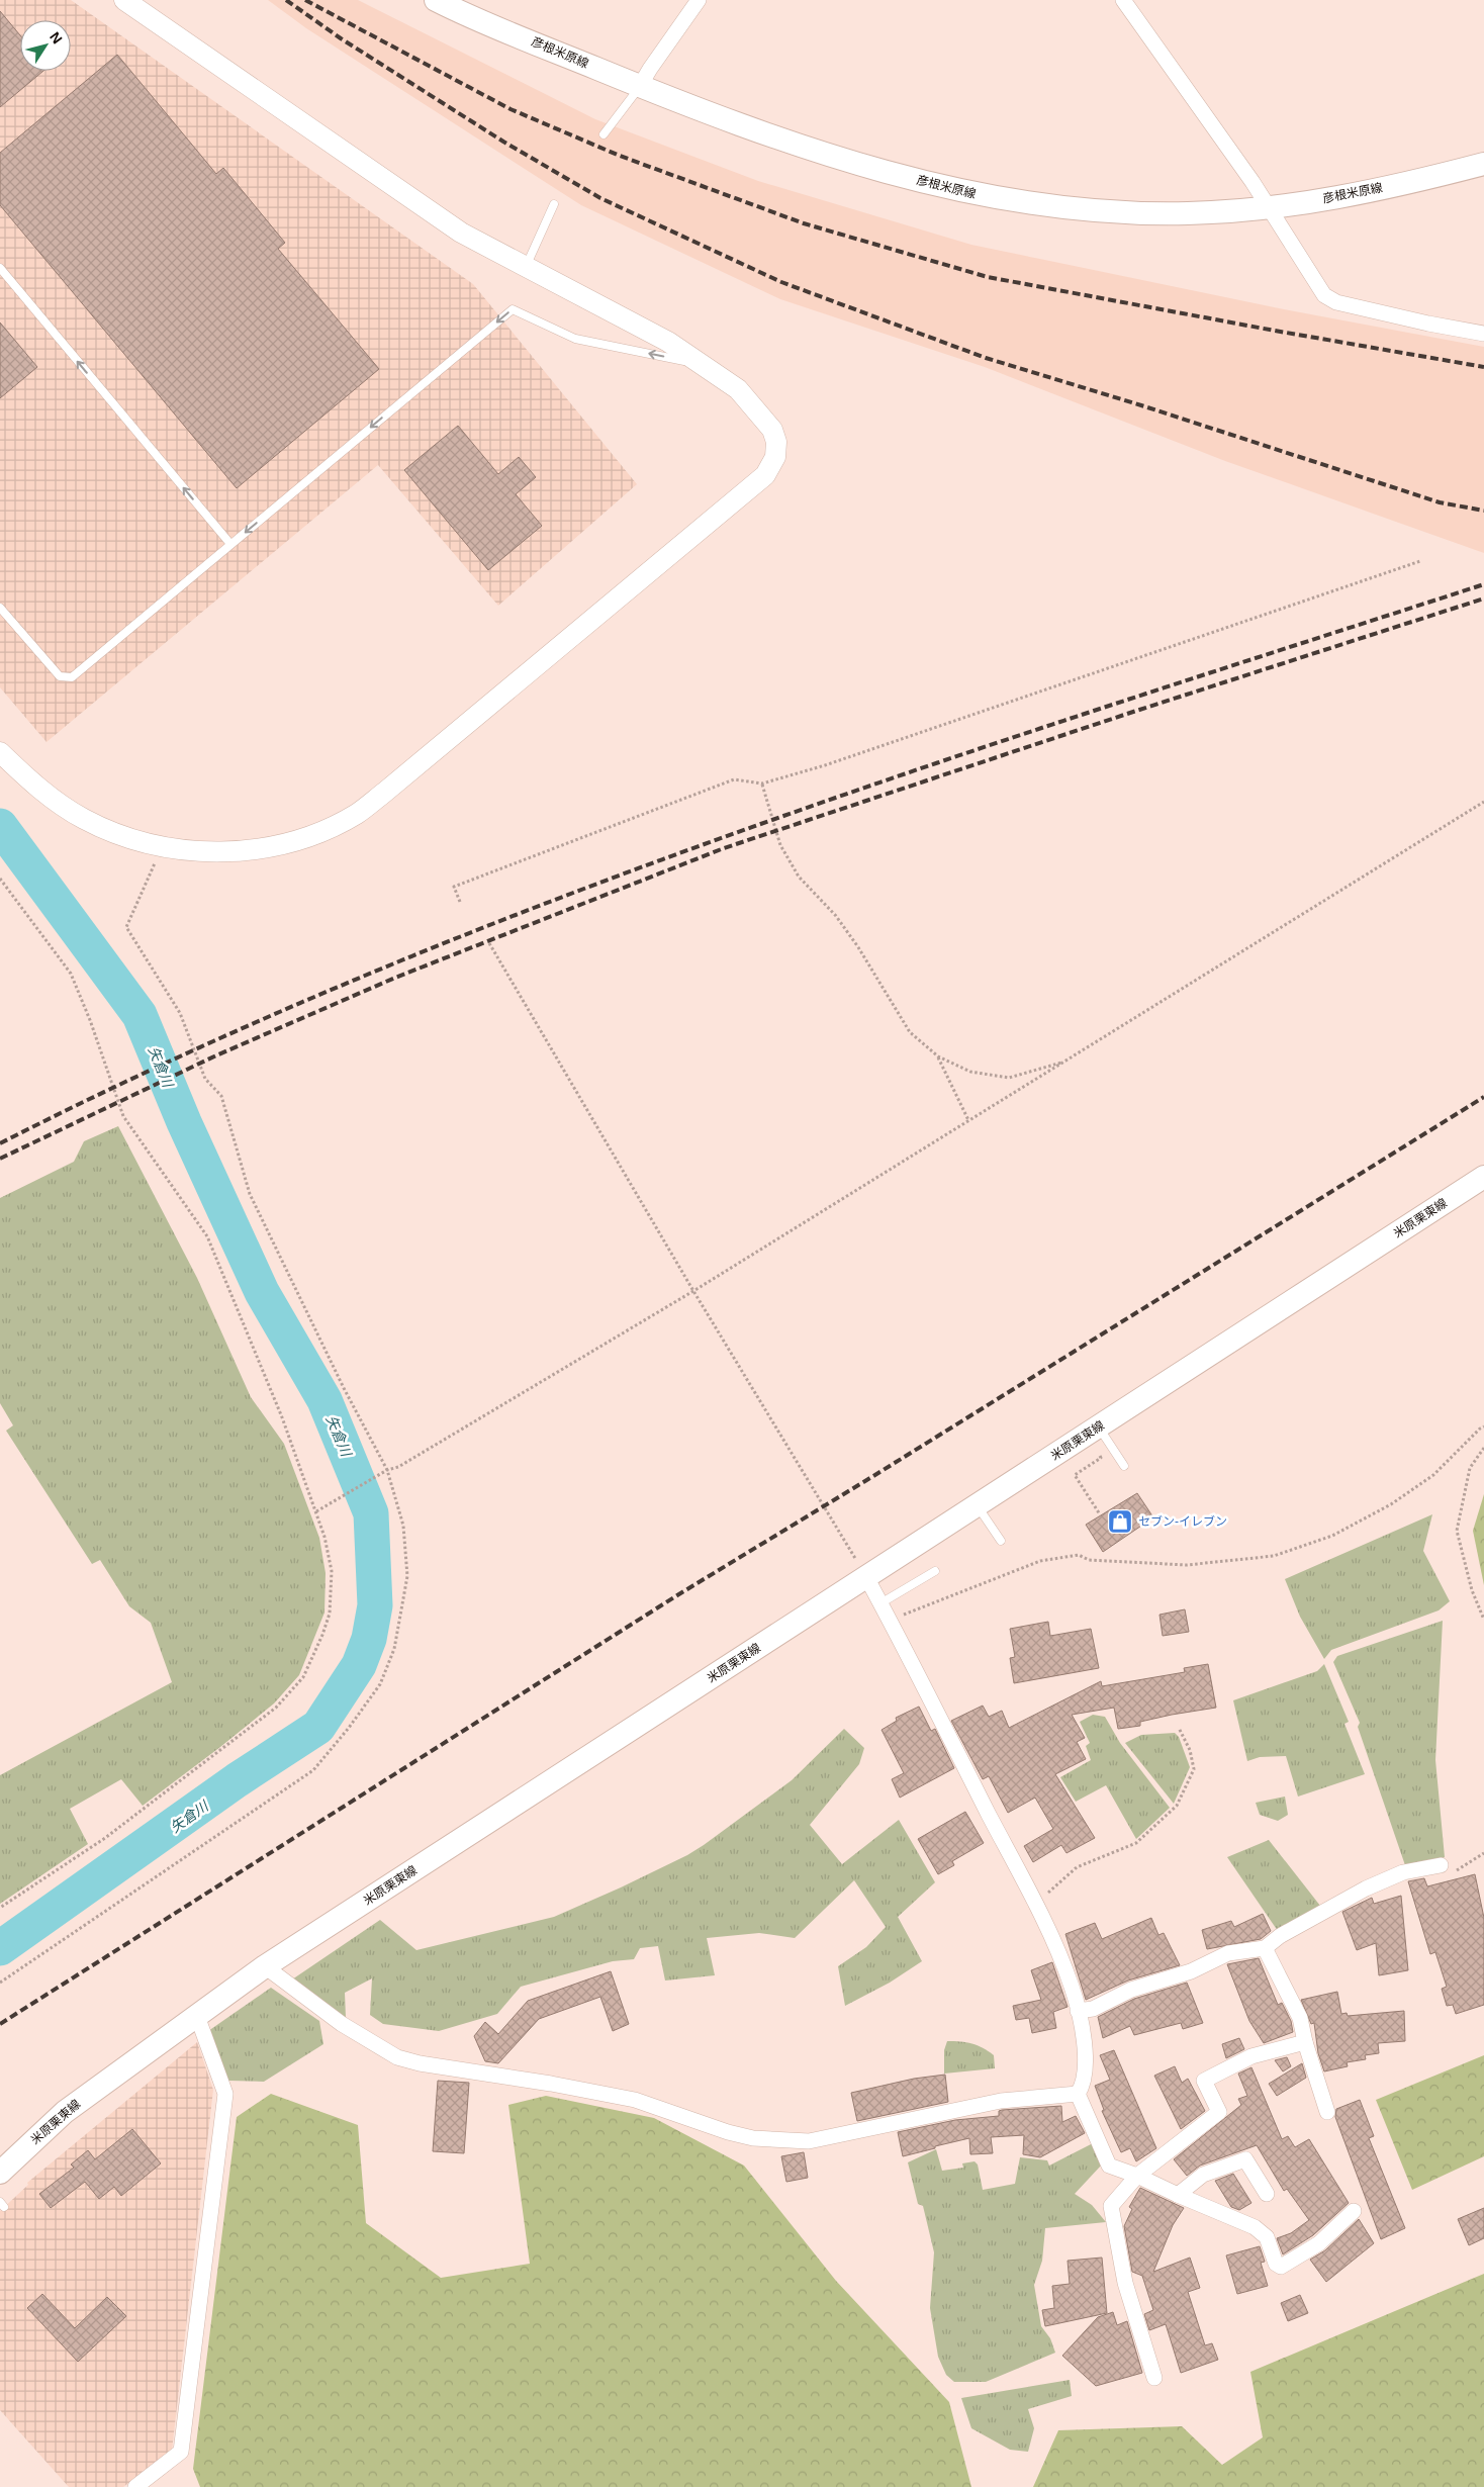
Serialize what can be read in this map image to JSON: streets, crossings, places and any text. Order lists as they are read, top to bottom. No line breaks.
{"streets":{"main road":["彦根米原線","米原栗東線"]},"water":["矢倉川"],"places":{"shop":["セブン-イレブン"]},"north":"top right"}
